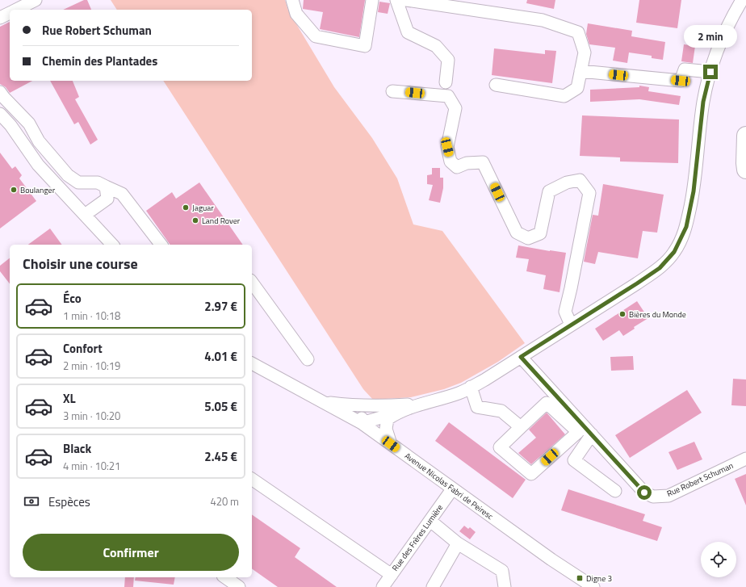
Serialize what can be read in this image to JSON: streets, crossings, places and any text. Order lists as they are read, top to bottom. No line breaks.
{"streets":{"street":["Rue Robert Schuman","Avenue Nicolas Fabri de Peiresc","Rue des Frères Lumière"]},"crossings":[["Avenue Nicolas Fabri de Peiresc","Rue des Frères Lumière"]],"places":{"other":["Boulanger","Jaguar","Land Rover","Bières du Monde"],"transit":["Digne 3"]},"page":{"banner":["Rue Robert Schuman","Chemin des Plantades"],"bubble":"2 min","heading":"Choisir une course","list":[{"name":"Éco","note":"1 min · 10:18","value":"2.97 €"},{"name":"Confort","note":"2 min · 10:19","value":"4.01 €"},{"name":"XL","note":"3 min · 10:20","value":"5.05 €"},{"name":"Black","note":"4 min · 10:21","value":"2.45 €"}],"pay":["Espèces","420 m"],"buttons":"Confirmer"}}
